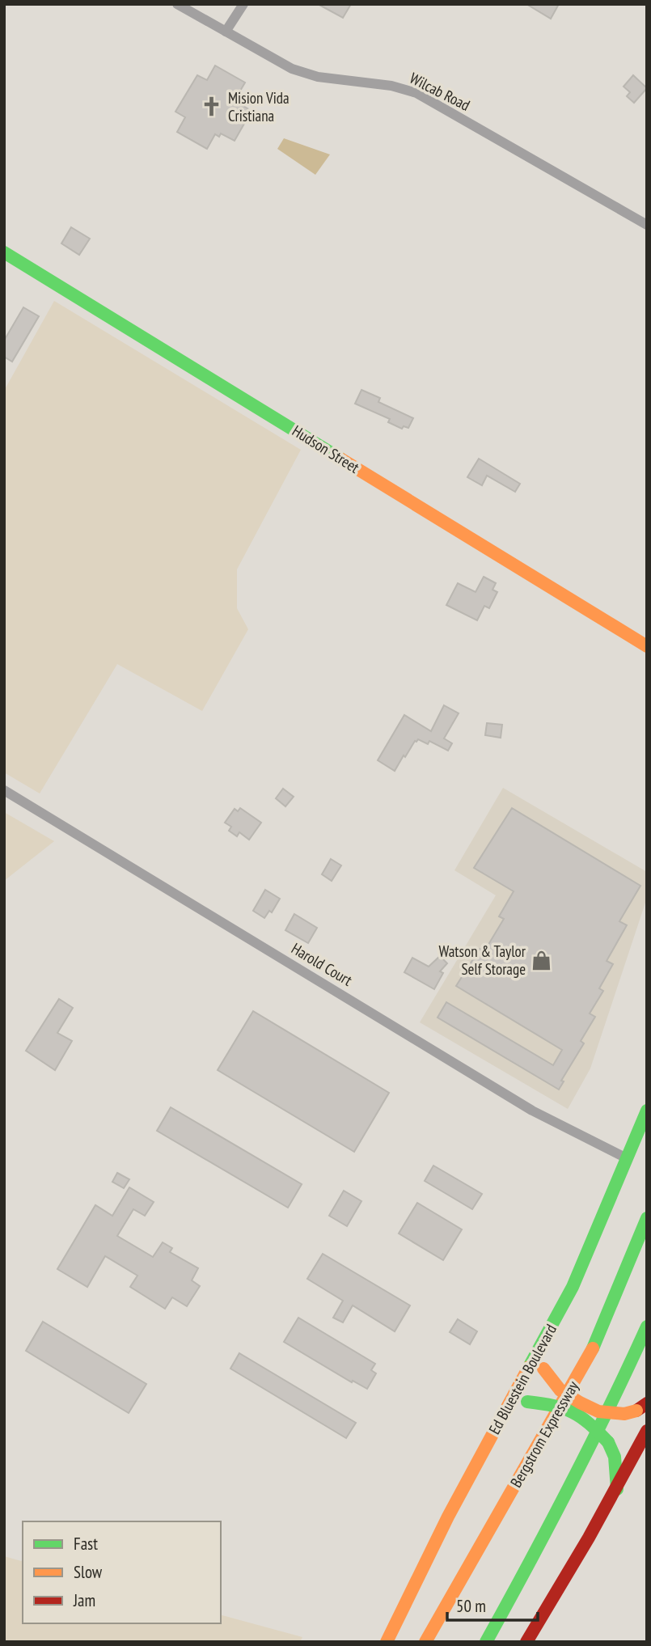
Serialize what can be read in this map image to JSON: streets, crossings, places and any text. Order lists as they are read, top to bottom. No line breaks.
{"streets":{"main road":["Hudson Street","Ed Bluestein Boulevard","Bergstrom Expressway"],"street":["Wilcab Road","Harold Court"]},"crossings":[["Harold Court","Ed Bluestein Boulevard"]],"places":{"church":["Mision Vida Cristiana"],"shop":["Watson & Taylor Self Storage"]},"legend":["Fast","Slow","Jam"],"scale_bar":"50 m"}
